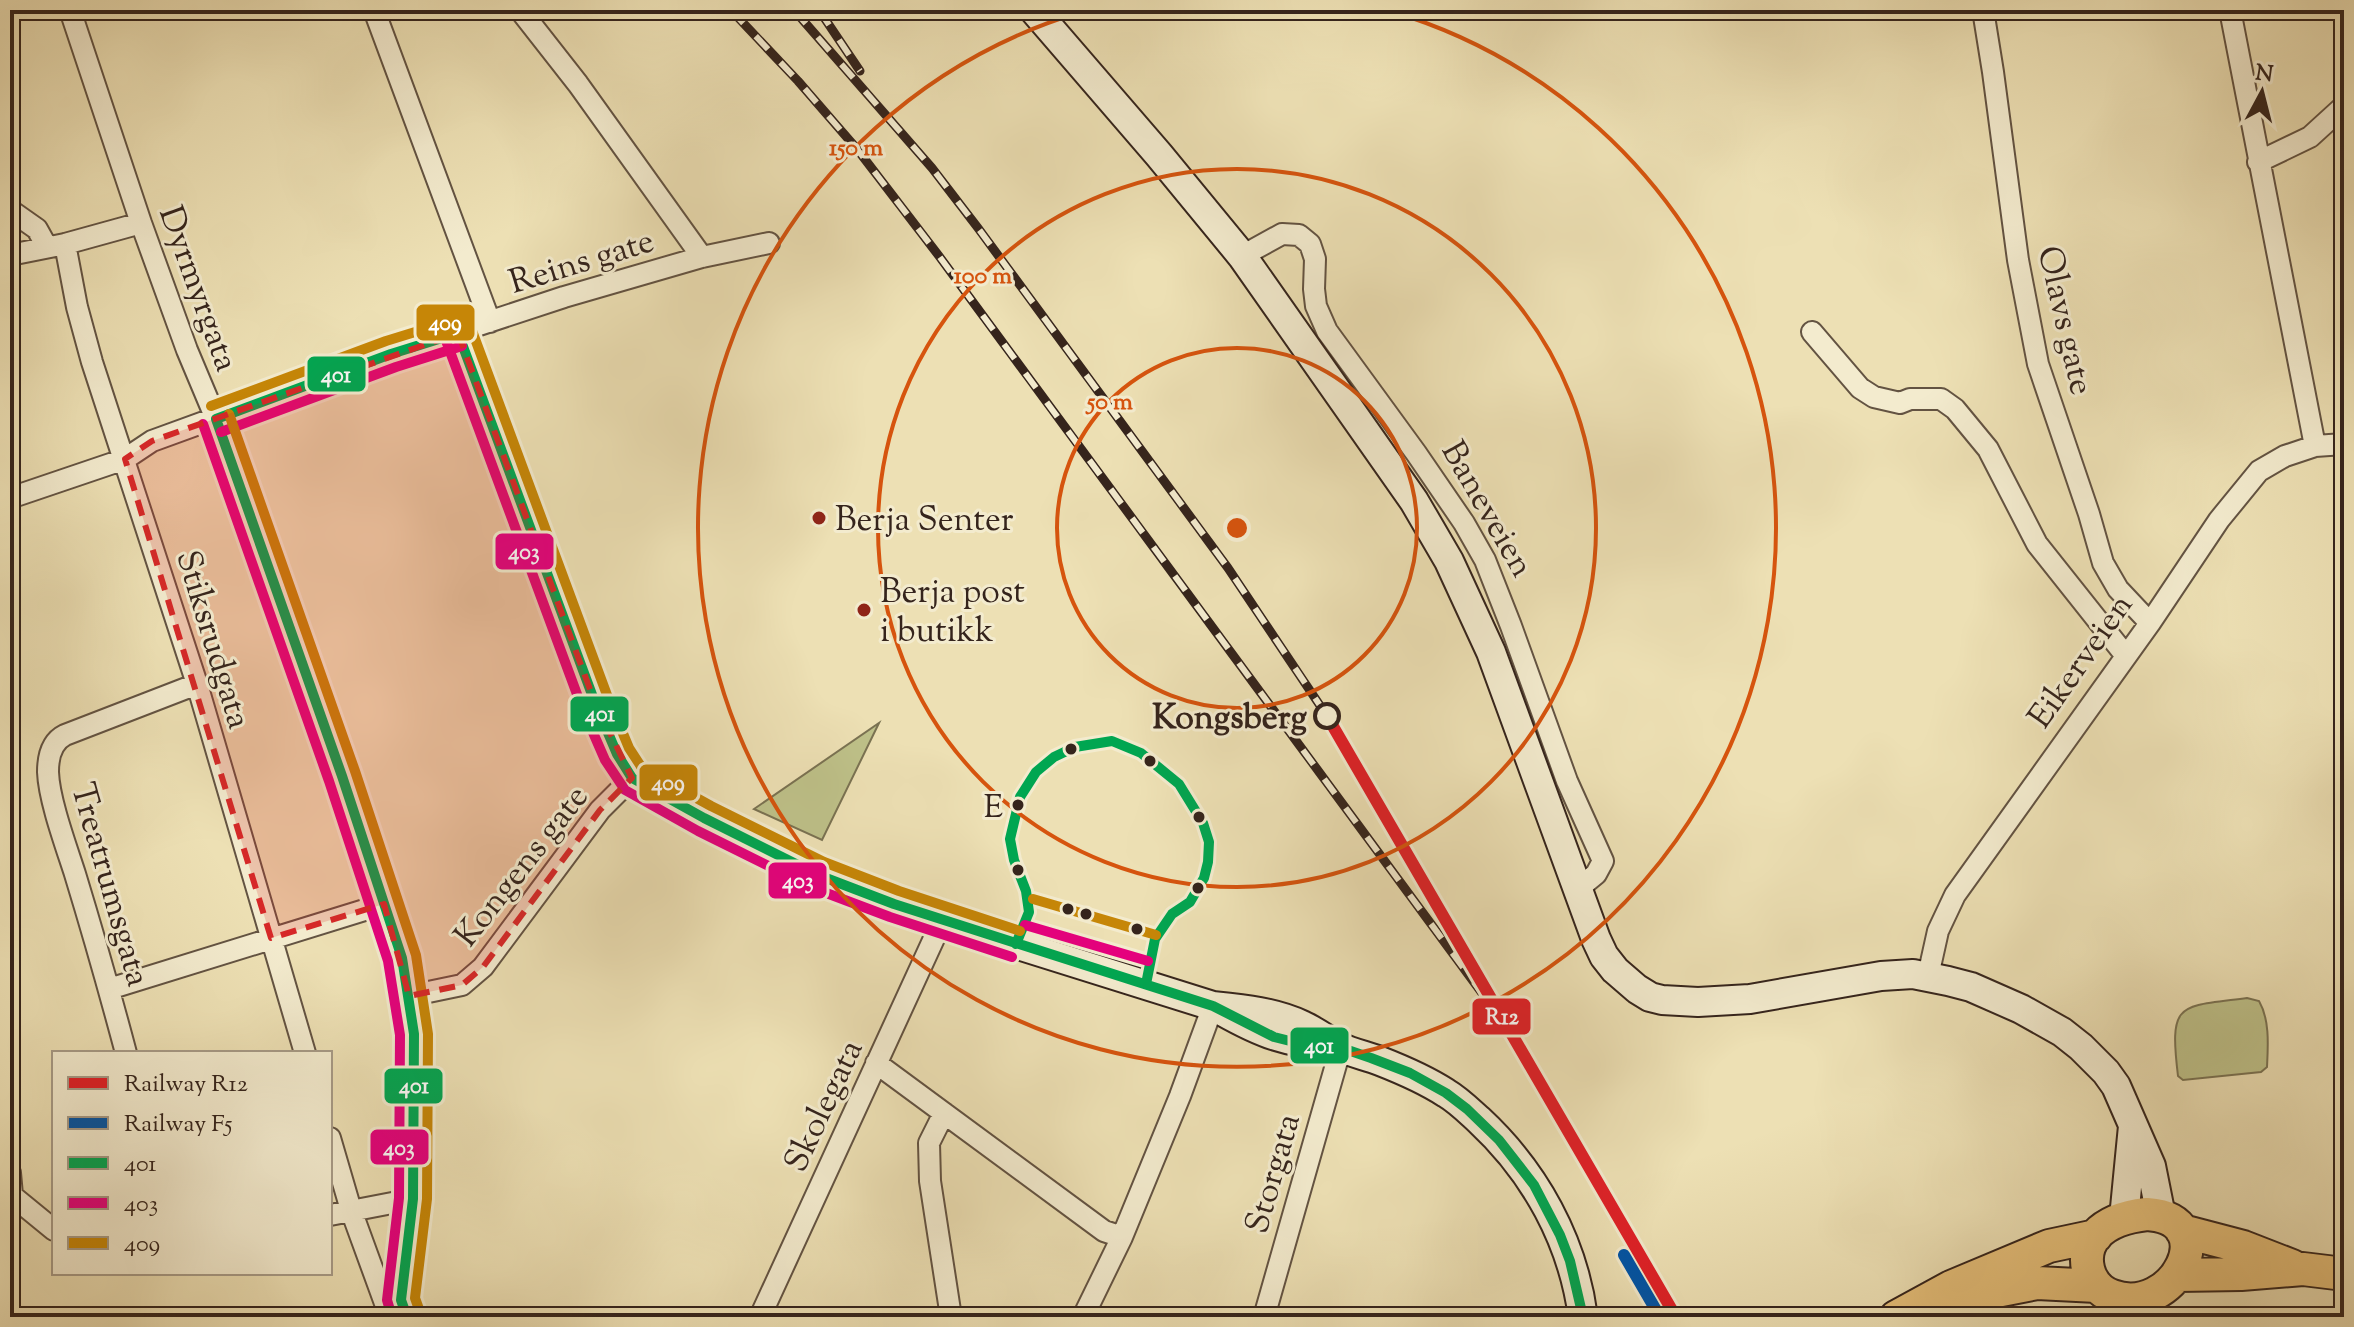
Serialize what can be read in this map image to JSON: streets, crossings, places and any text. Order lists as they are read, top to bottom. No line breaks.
{"streets":{"main road":["Baneveien"],"street":["Reins gate","Dyrmyrgata","Olavs gate","Stiksrudgata","Eikerveien","Kongens gate","Treatrumsgata","Skolegata","Storgata"]},"crossings":[["Reins gate","Dyrmyrgata"],["Reins gate","Stiksrudgata"],["Reins gate","Kongens gate"],["Dyrmyrgata","Kongens gate"],["Olavs gate","Eikerveien"],["Baneveien","Eikerveien"],["Stiksrudgata","Treatrumsgata"]],"places":["Berja Senter","Berja post i butikk","Kongsberg","E"],"lines":["transit line 409","transit line 401","transit line 403","rail line R12","rail line F5"],"legend":["Railway R12","Railway F5","401","403","409"],"north":"top","rings":["150 m","100 m","50 m"]}
